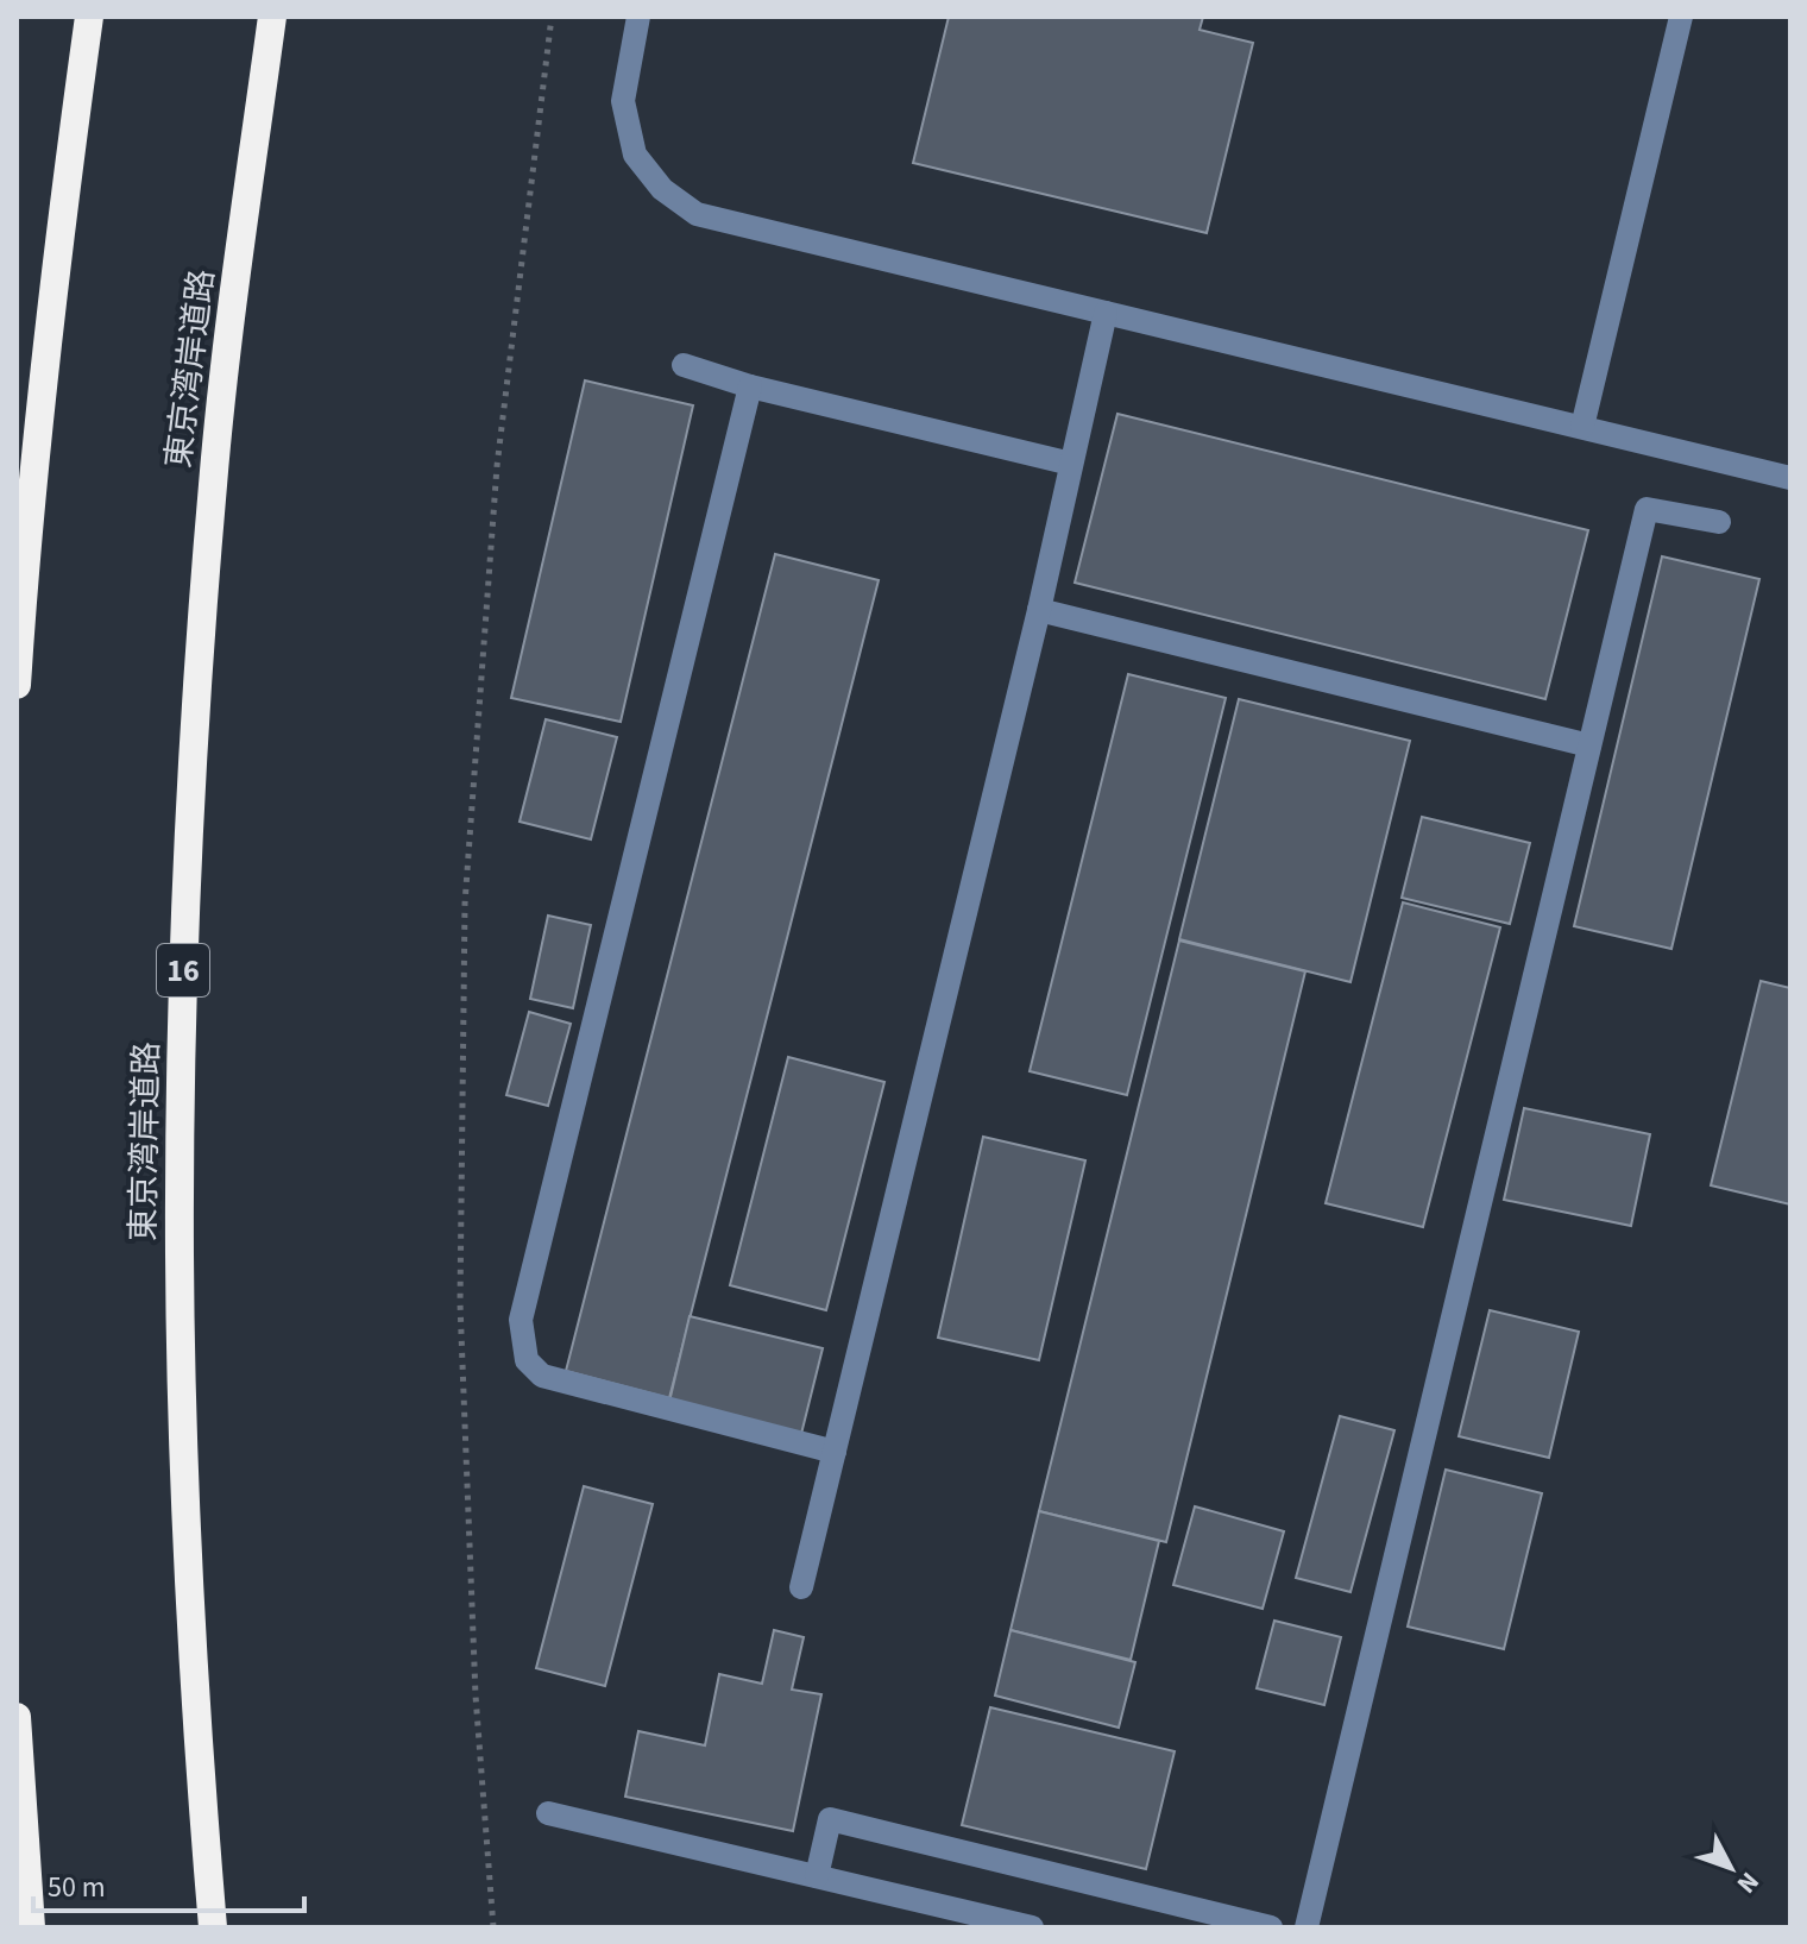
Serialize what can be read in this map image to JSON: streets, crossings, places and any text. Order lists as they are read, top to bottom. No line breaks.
{"streets":{"highway":["東京湾岸道路","16"]},"scale_bar":"50 m","north":"bottom right"}
